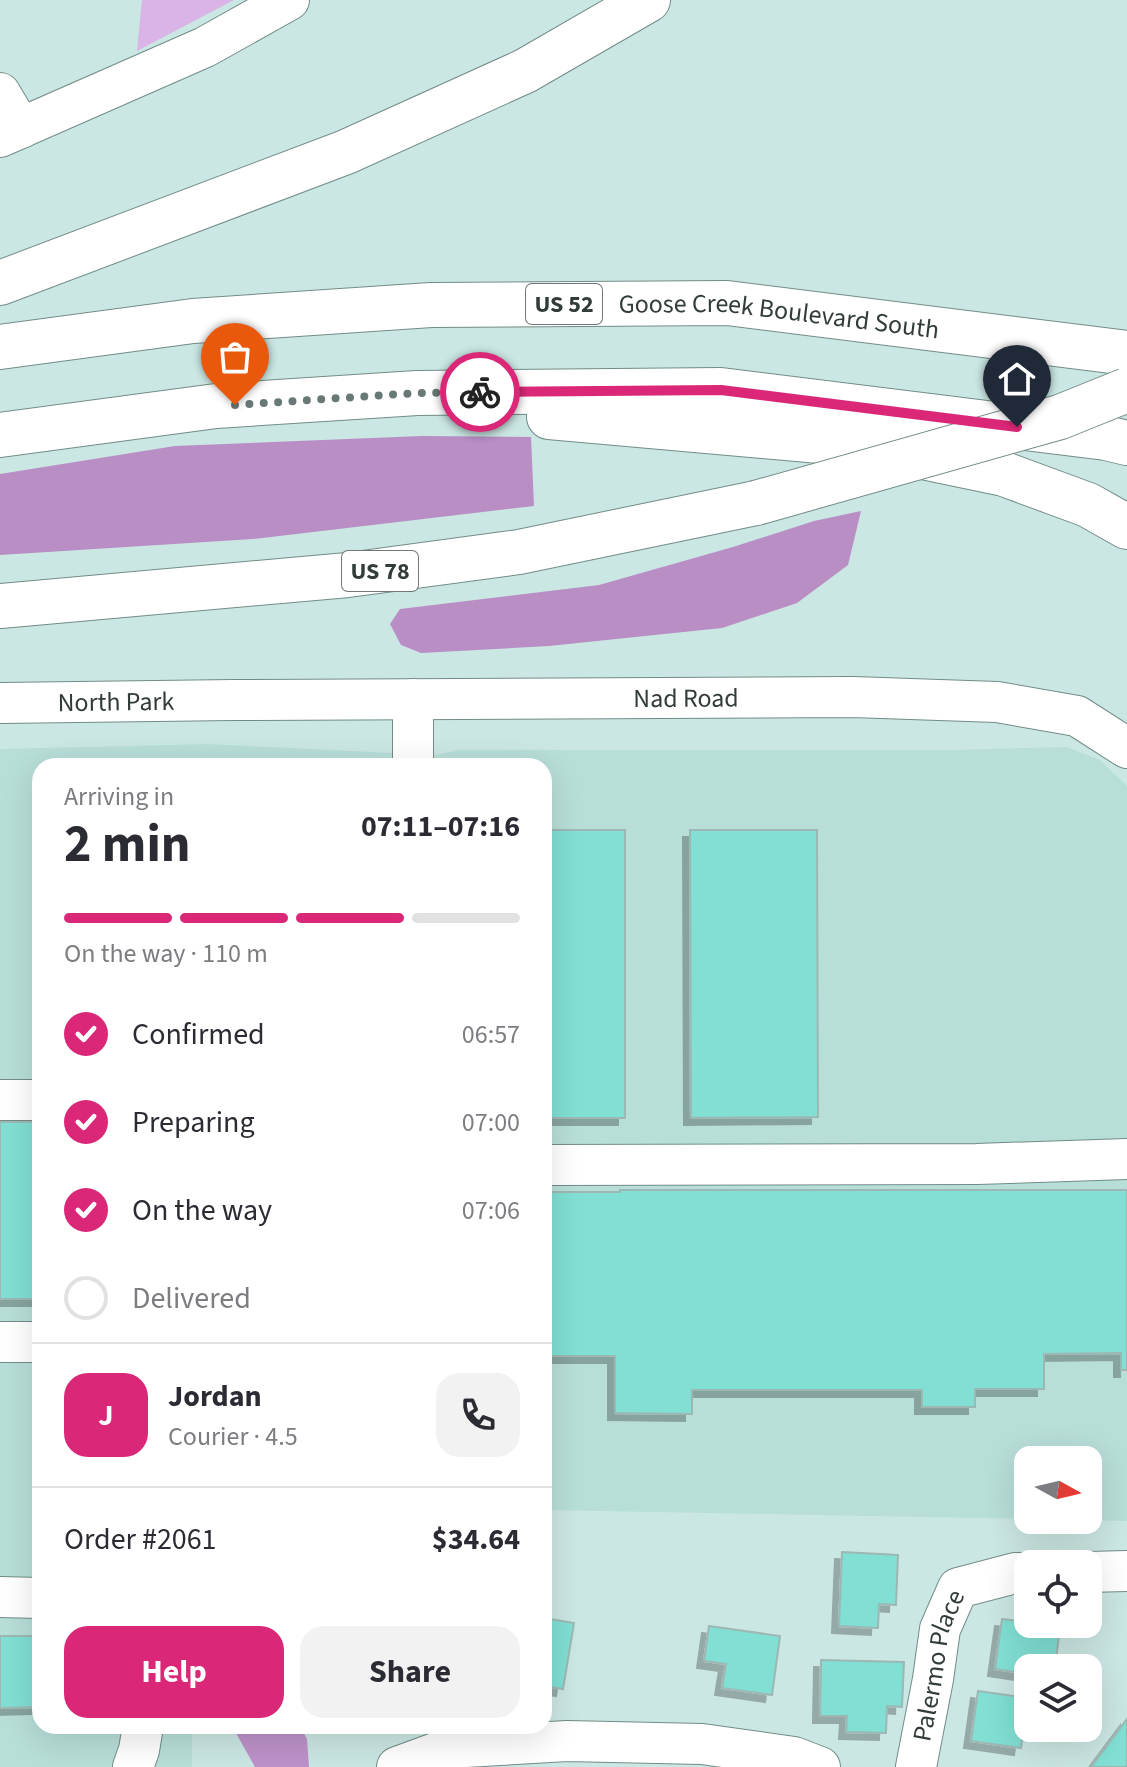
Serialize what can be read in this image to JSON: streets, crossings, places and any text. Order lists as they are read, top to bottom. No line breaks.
{"streets":{"highway":["US 52","Goose Creek Boulevard South","US 78"],"street":["Nad Road","North Park","Palermo Place"]},"crossings":[["Nad Road","North Park"]],"north":"right","page":{"heading":["2 min","Arriving in","07:11–07:16"],"panel":["Jordan","Courier · 4.5","Order #2061","$34.64"],"bar":"On the way · 110 m","list":[["Confirmed","06:57"],["Preparing","07:00"],["On the way","07:06"],"Delivered"],"round":"J","buttons":["Help","Share"]}}
